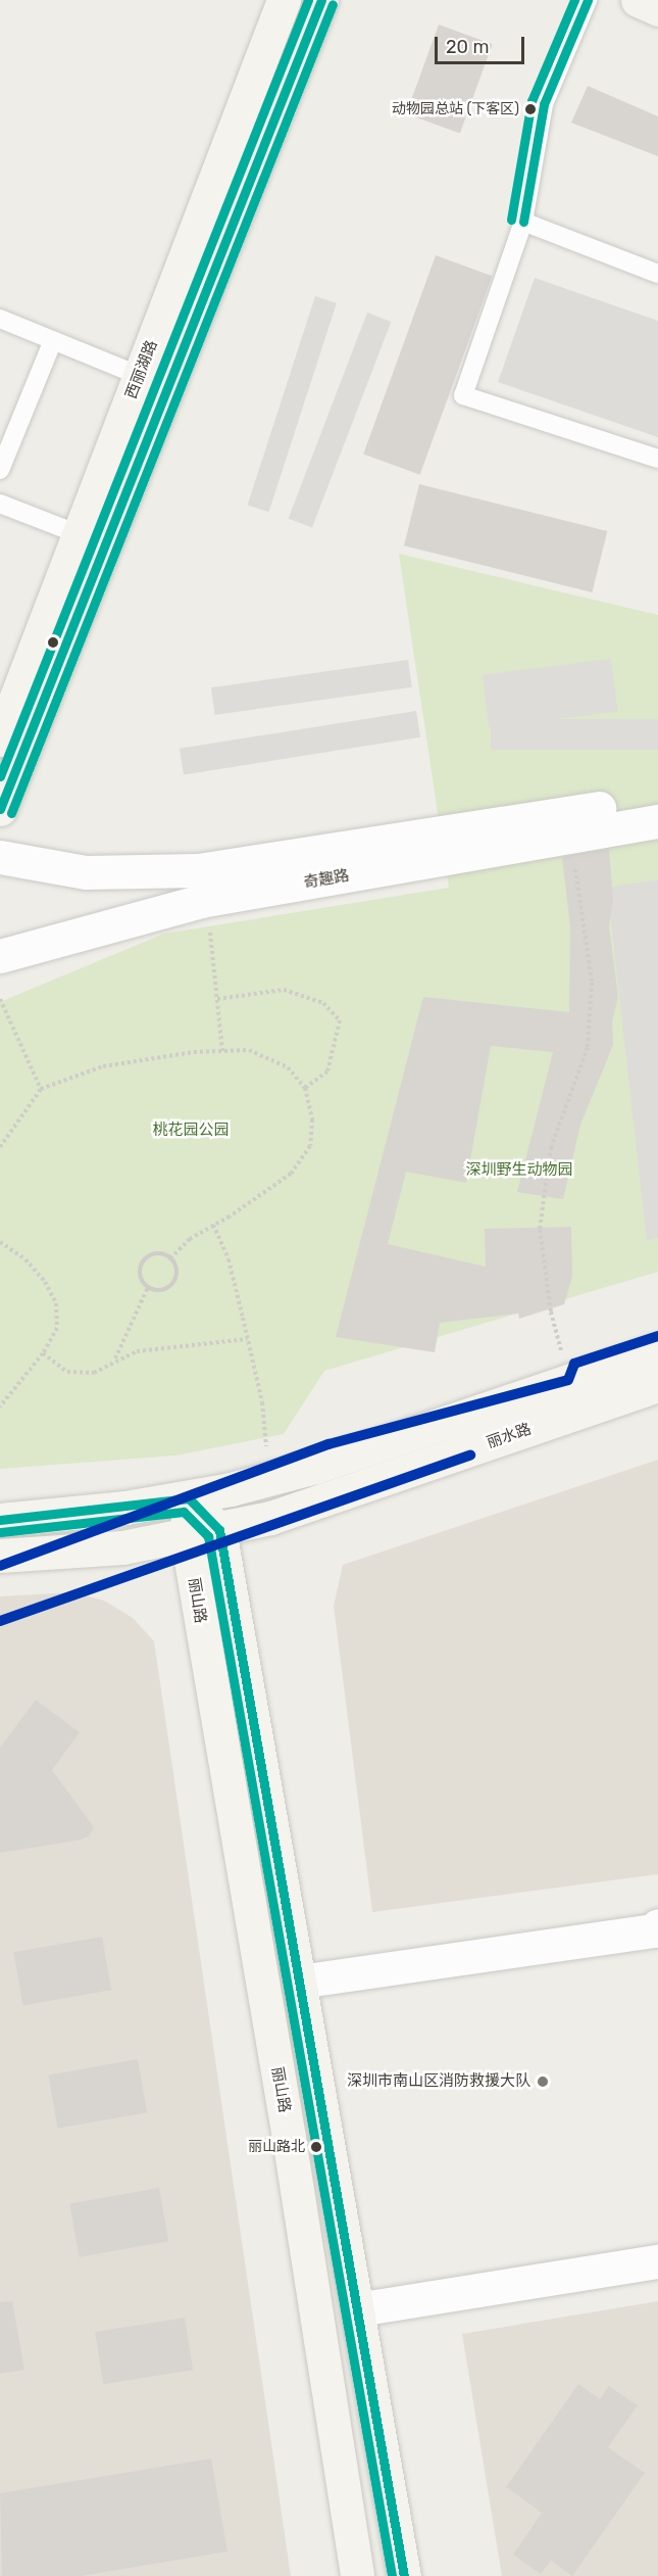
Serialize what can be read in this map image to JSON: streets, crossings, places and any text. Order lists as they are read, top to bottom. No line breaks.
{"streets":{"street":["西丽湖路","奇趣路","丽水路","丽山路"]},"crossings":[["丽水路","丽山路"]],"parks":["桃花园公园","深圳野生动物园"],"places":["动物园总站 (下客区)","深圳市南山区消防救援大队","丽山路北"],"scale_bar":"20 m"}
